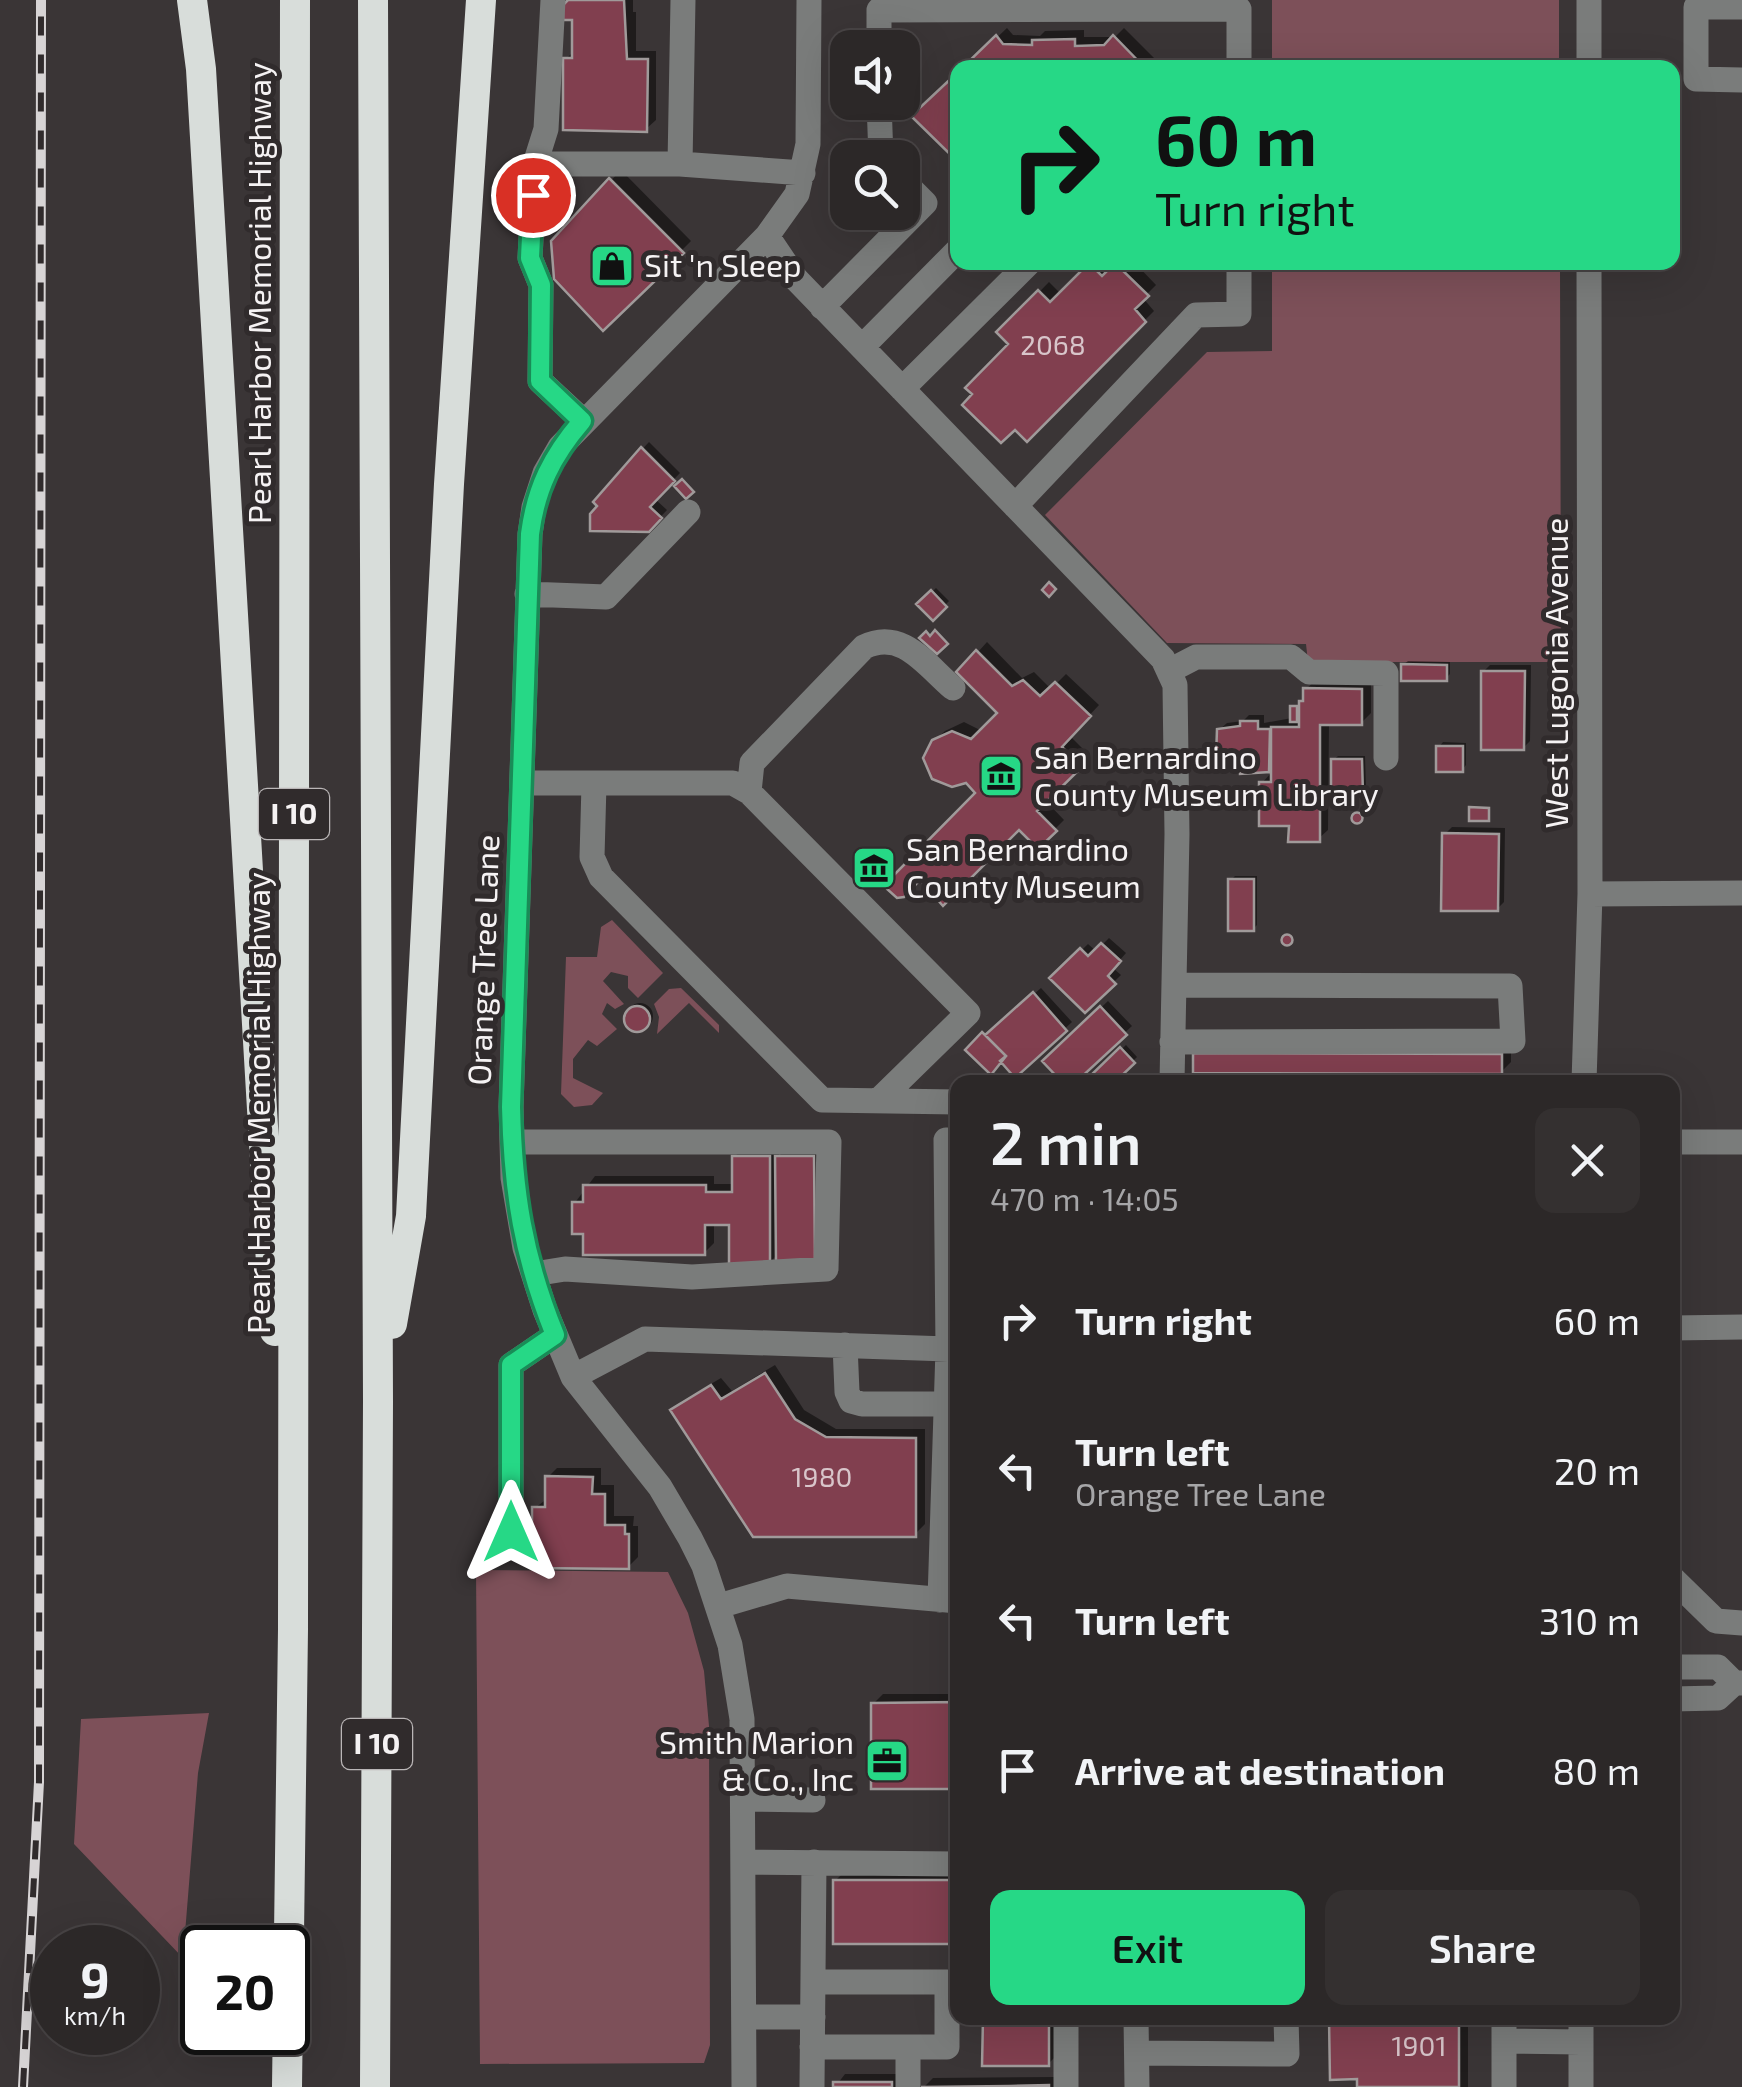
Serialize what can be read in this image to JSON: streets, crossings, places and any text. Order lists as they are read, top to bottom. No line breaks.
{"streets":{"highway":["Pearl Harbor Memorial Highway","I 10"],"street":["West Lugonia Avenue","Orange Tree Lane"]},"places":{"shop":["Sit 'n Sleep"],"museum":["San Bernardino County Museum Library","San Bernardino County Museum"],"office":["Smith Marion & Co., Inc"]},"house_numbers":["2068","1980","1901"],"page":{"turn":["60 m","Turn right"],"heading":["2 min","470 m · 14:05"],"list":[{"name":"Turn right","value":"60 m"},{"name":"Turn left","note":"Orange Tree Lane","value":"20 m"},{"name":"Turn left","value":"310 m"},{"name":"Arrive at destination","value":"80 m"}],"buttons":["Exit","Share"],"speed":"9 km/h","limit":"20"}}
